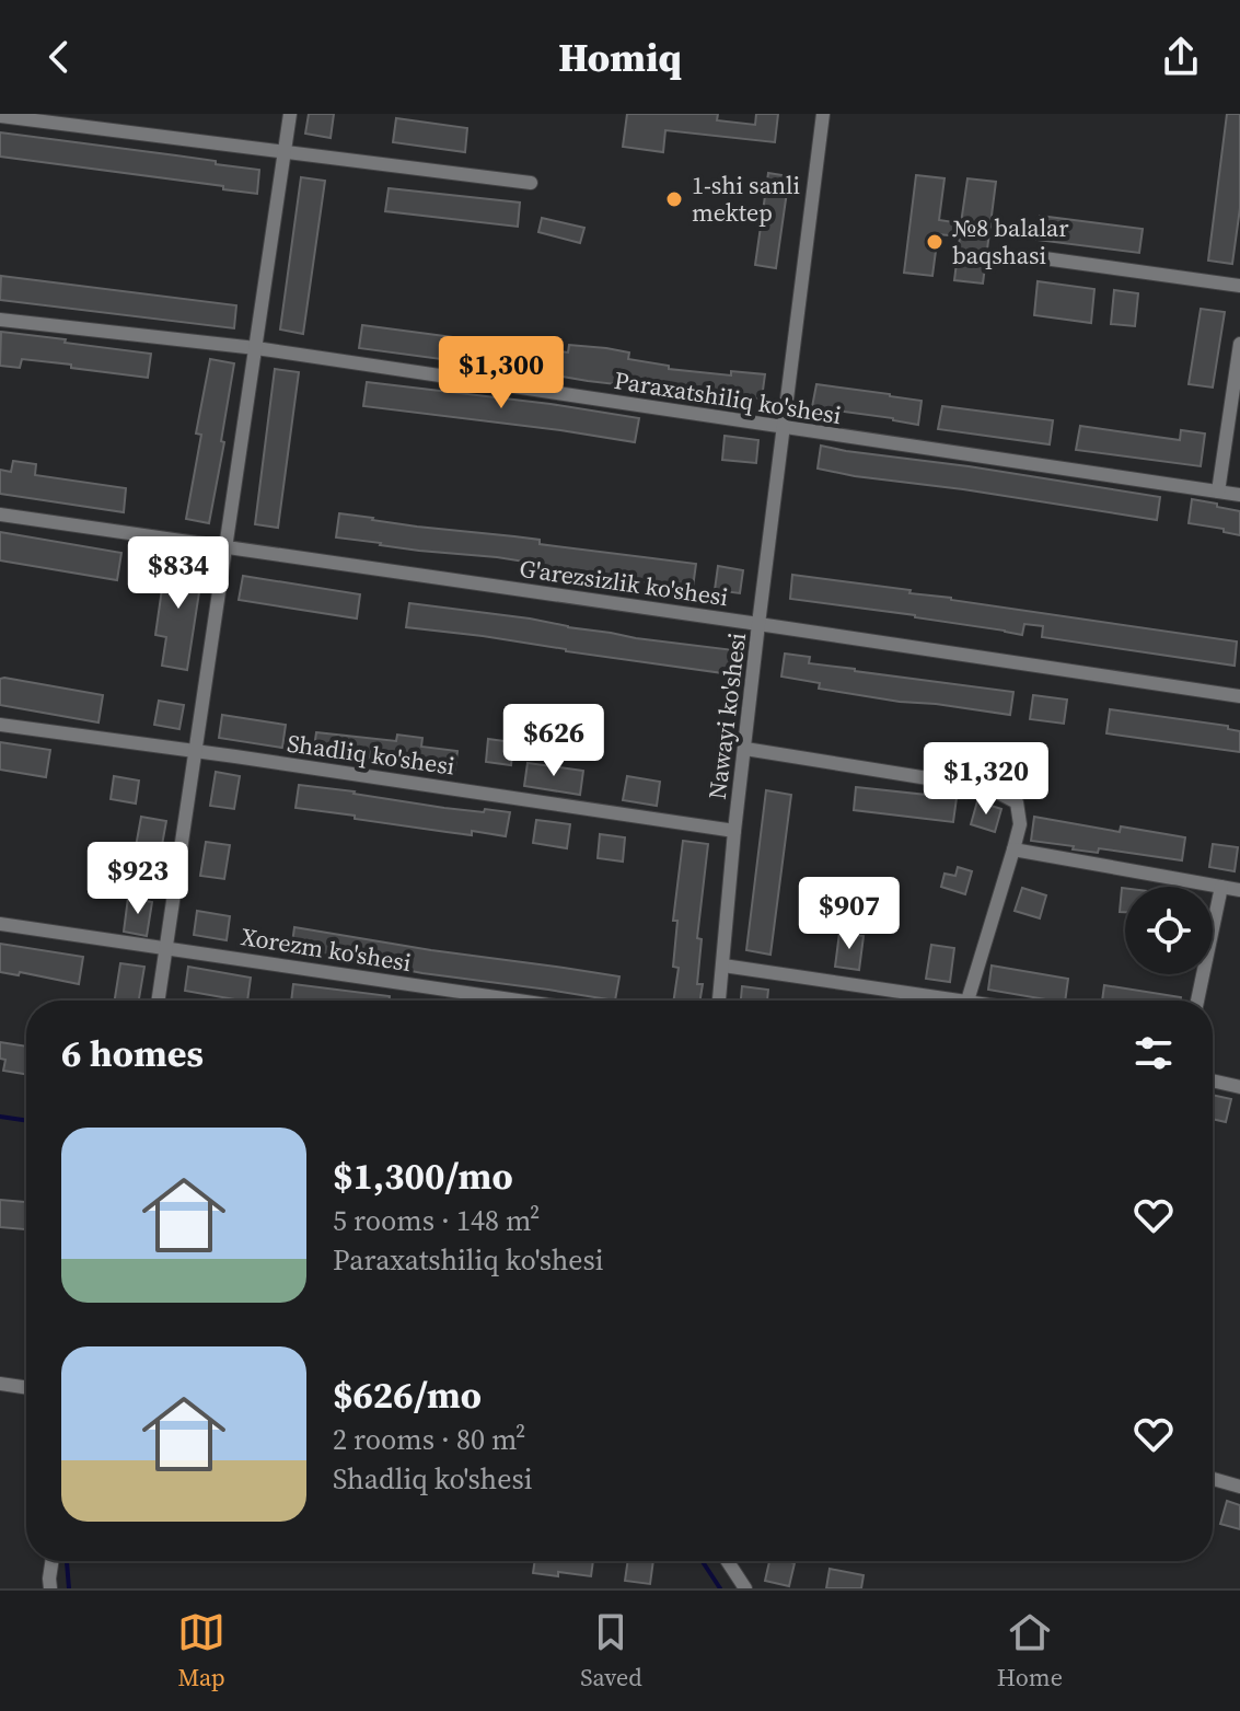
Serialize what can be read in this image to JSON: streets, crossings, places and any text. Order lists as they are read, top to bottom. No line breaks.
{"streets":{"street":["Paraxatshiliq ko'shesi","G'arezsizlik ko'shesi","Nawayi ko'shesi","Shadliq ko'shesi","Xorezm ko'shesi"]},"crossings":[["Paraxatshiliq ko'shesi","Nawayi ko'shesi"],["G'arezsizlik ko'shesi","Nawayi ko'shesi"],["Nawayi ko'shesi","Shadliq ko'shesi"]],"places":["1-shi sanli mektep","№8 balalar baqshasi"],"page":{"header":"Homiq","price":["$1,300","$834","$626","$1,320","$923","$907"],"heading":"6 homes","list":[{"name":"$1,300/mo","note":"5 rooms · 148 m² · Paraxatshiliq ko'shesi"},{"name":"$626/mo","note":"2 rooms · 80 m² · Shadliq ko'shesi"}],"tabs":["Map","Saved","Home"]}}
